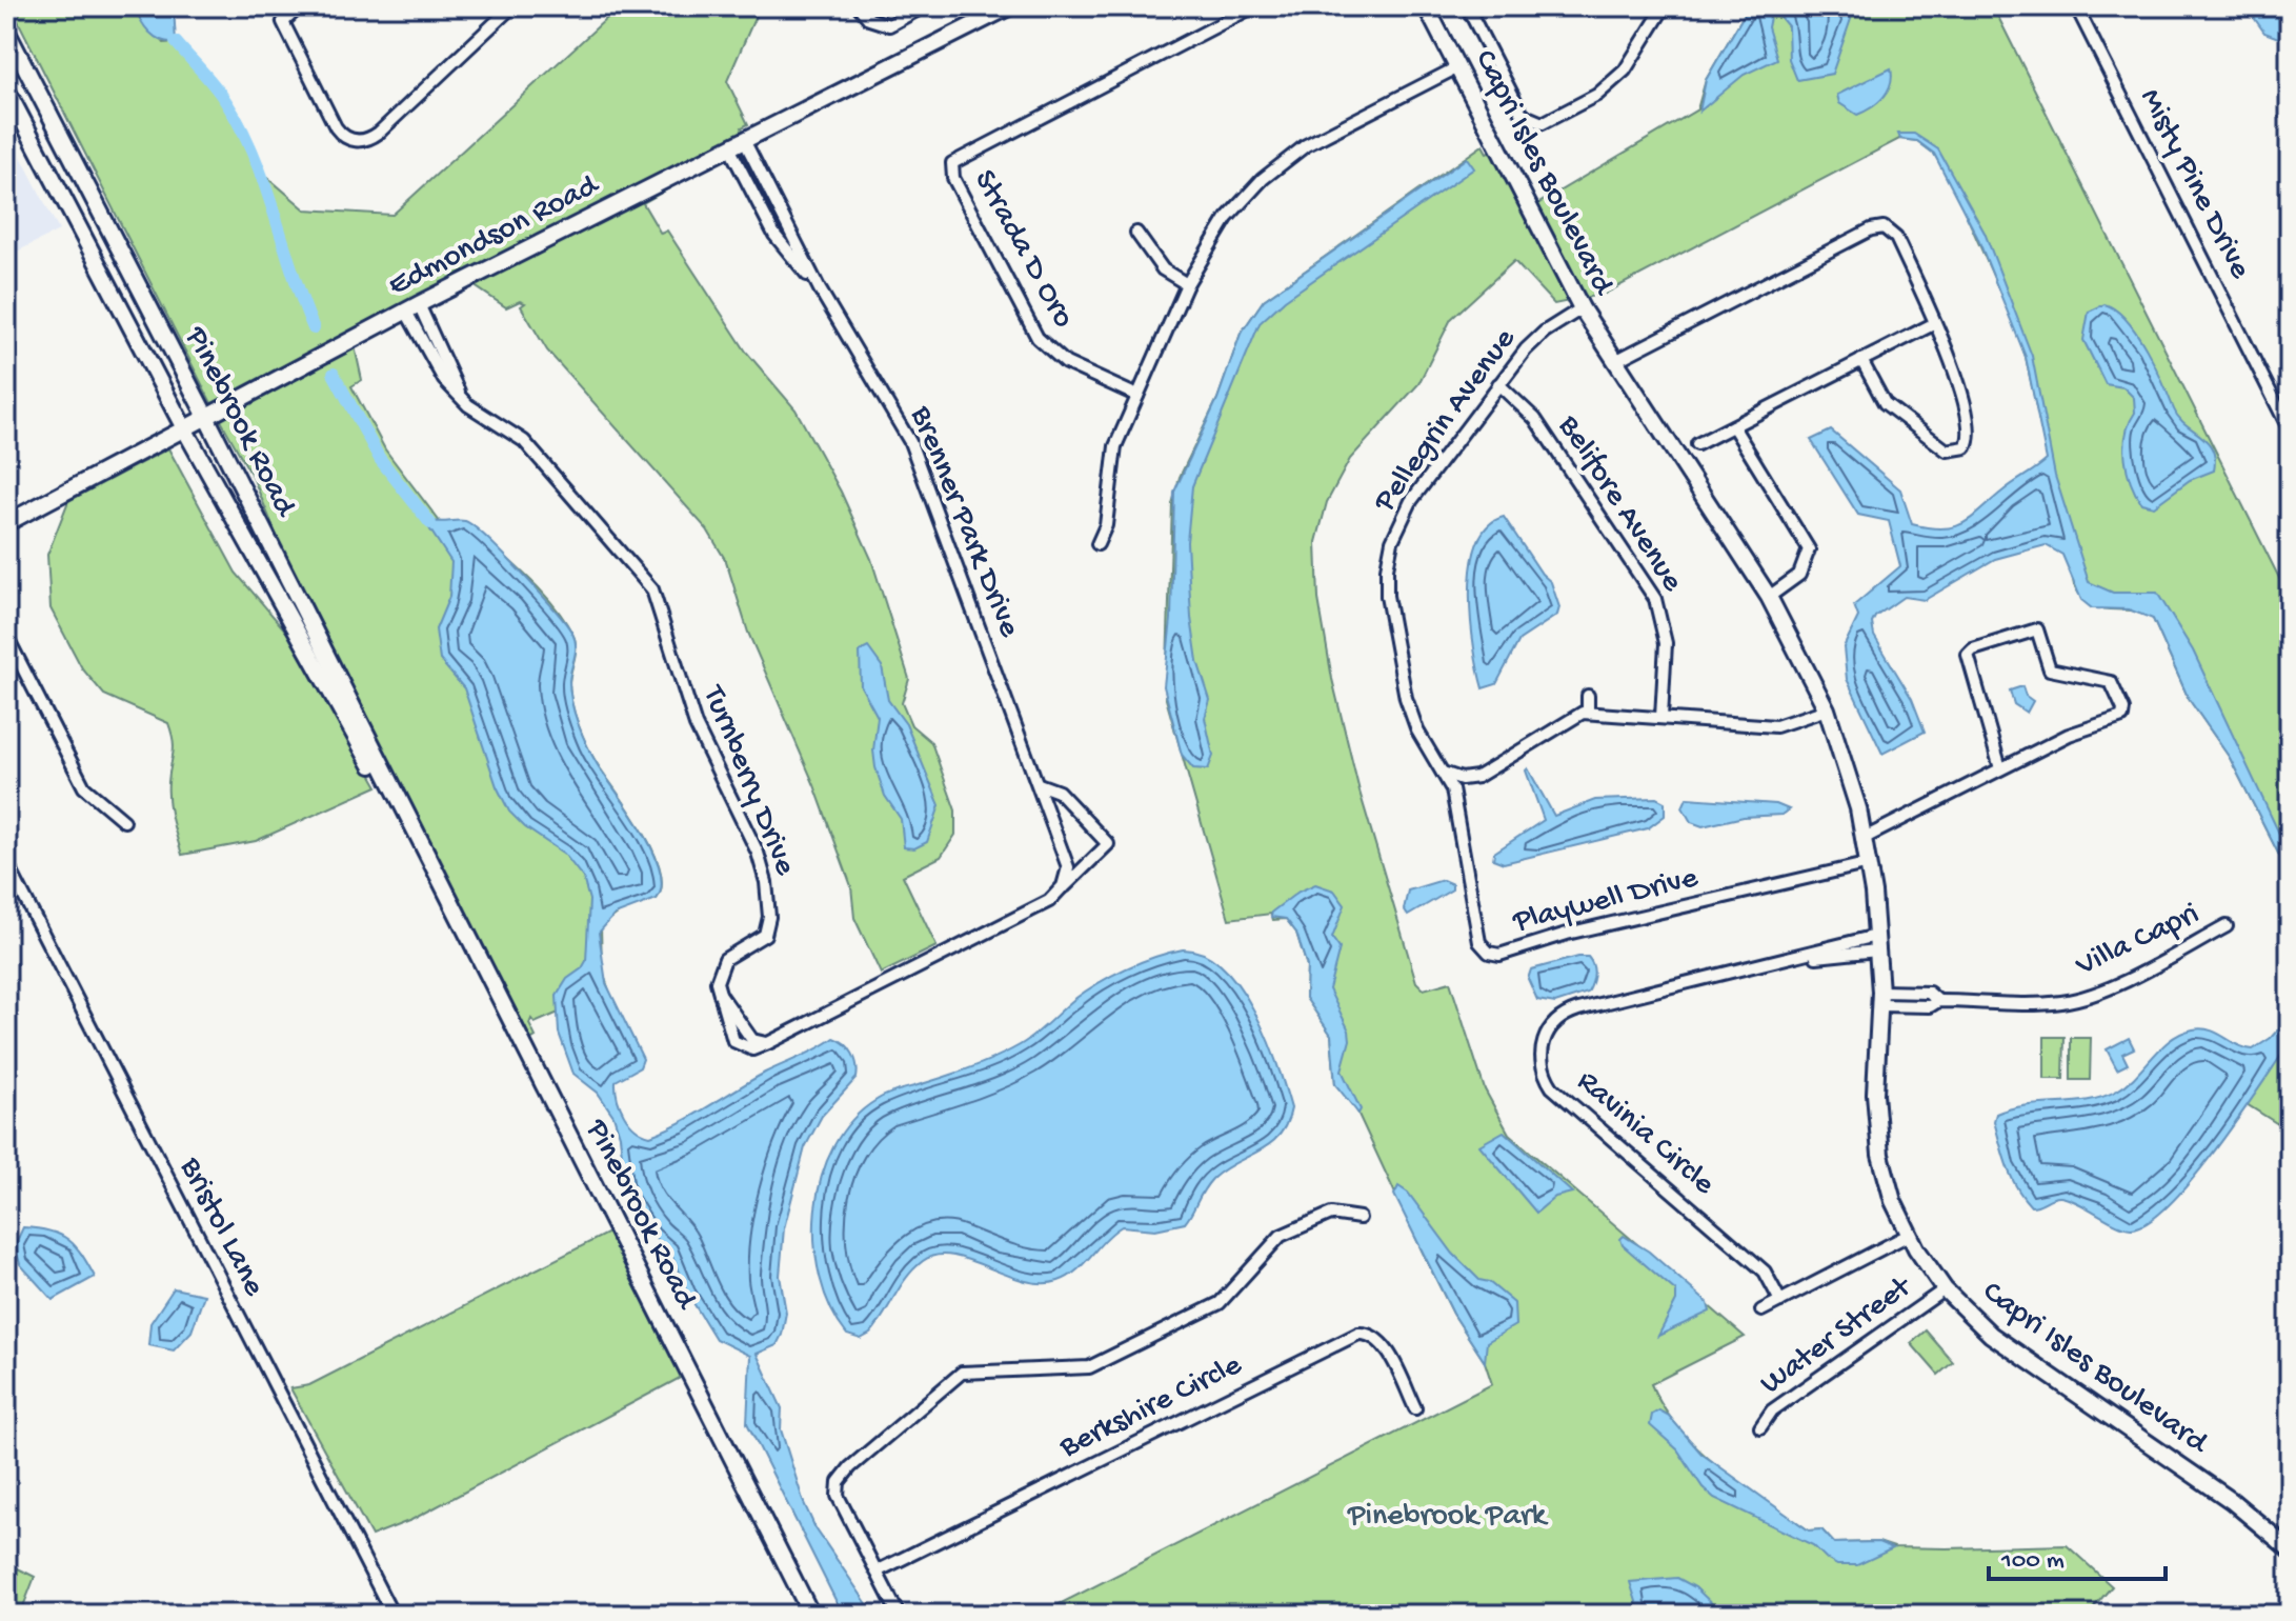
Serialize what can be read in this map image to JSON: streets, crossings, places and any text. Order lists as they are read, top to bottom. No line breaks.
{"streets":{"street":["Capri Isles Boulevard","Misty Pine Drive","Edmondson Road","Strada D Oro","Pellegrin Avenue","Pinebrook Road","Belifore Avenue","Brenner Park Drive","Turnberry Drive","Playwell Drive","Villa Capri","Ravinia Circle","Bristol Lane","Water Street","Berkshire Circle"]},"crossings":[["Capri Isles Boulevard","Pellegrin Avenue"],["Capri Isles Boulevard","Playwell Drive"],["Capri Isles Boulevard","Villa Capri"],["Capri Isles Boulevard","Ravinia Circle"],["Capri Isles Boulevard","Water Street"],["Edmondson Road","Pinebrook Road"],["Edmondson Road","Brenner Park Drive"],["Edmondson Road","Turnberry Drive"],["Pellegrin Avenue","Belifore Avenue"],["Pellegrin Avenue","Playwell Drive"],["Brenner Park Drive","Turnberry Drive"]],"parks":["Pinebrook Park"],"scale_bar":"100 m"}
